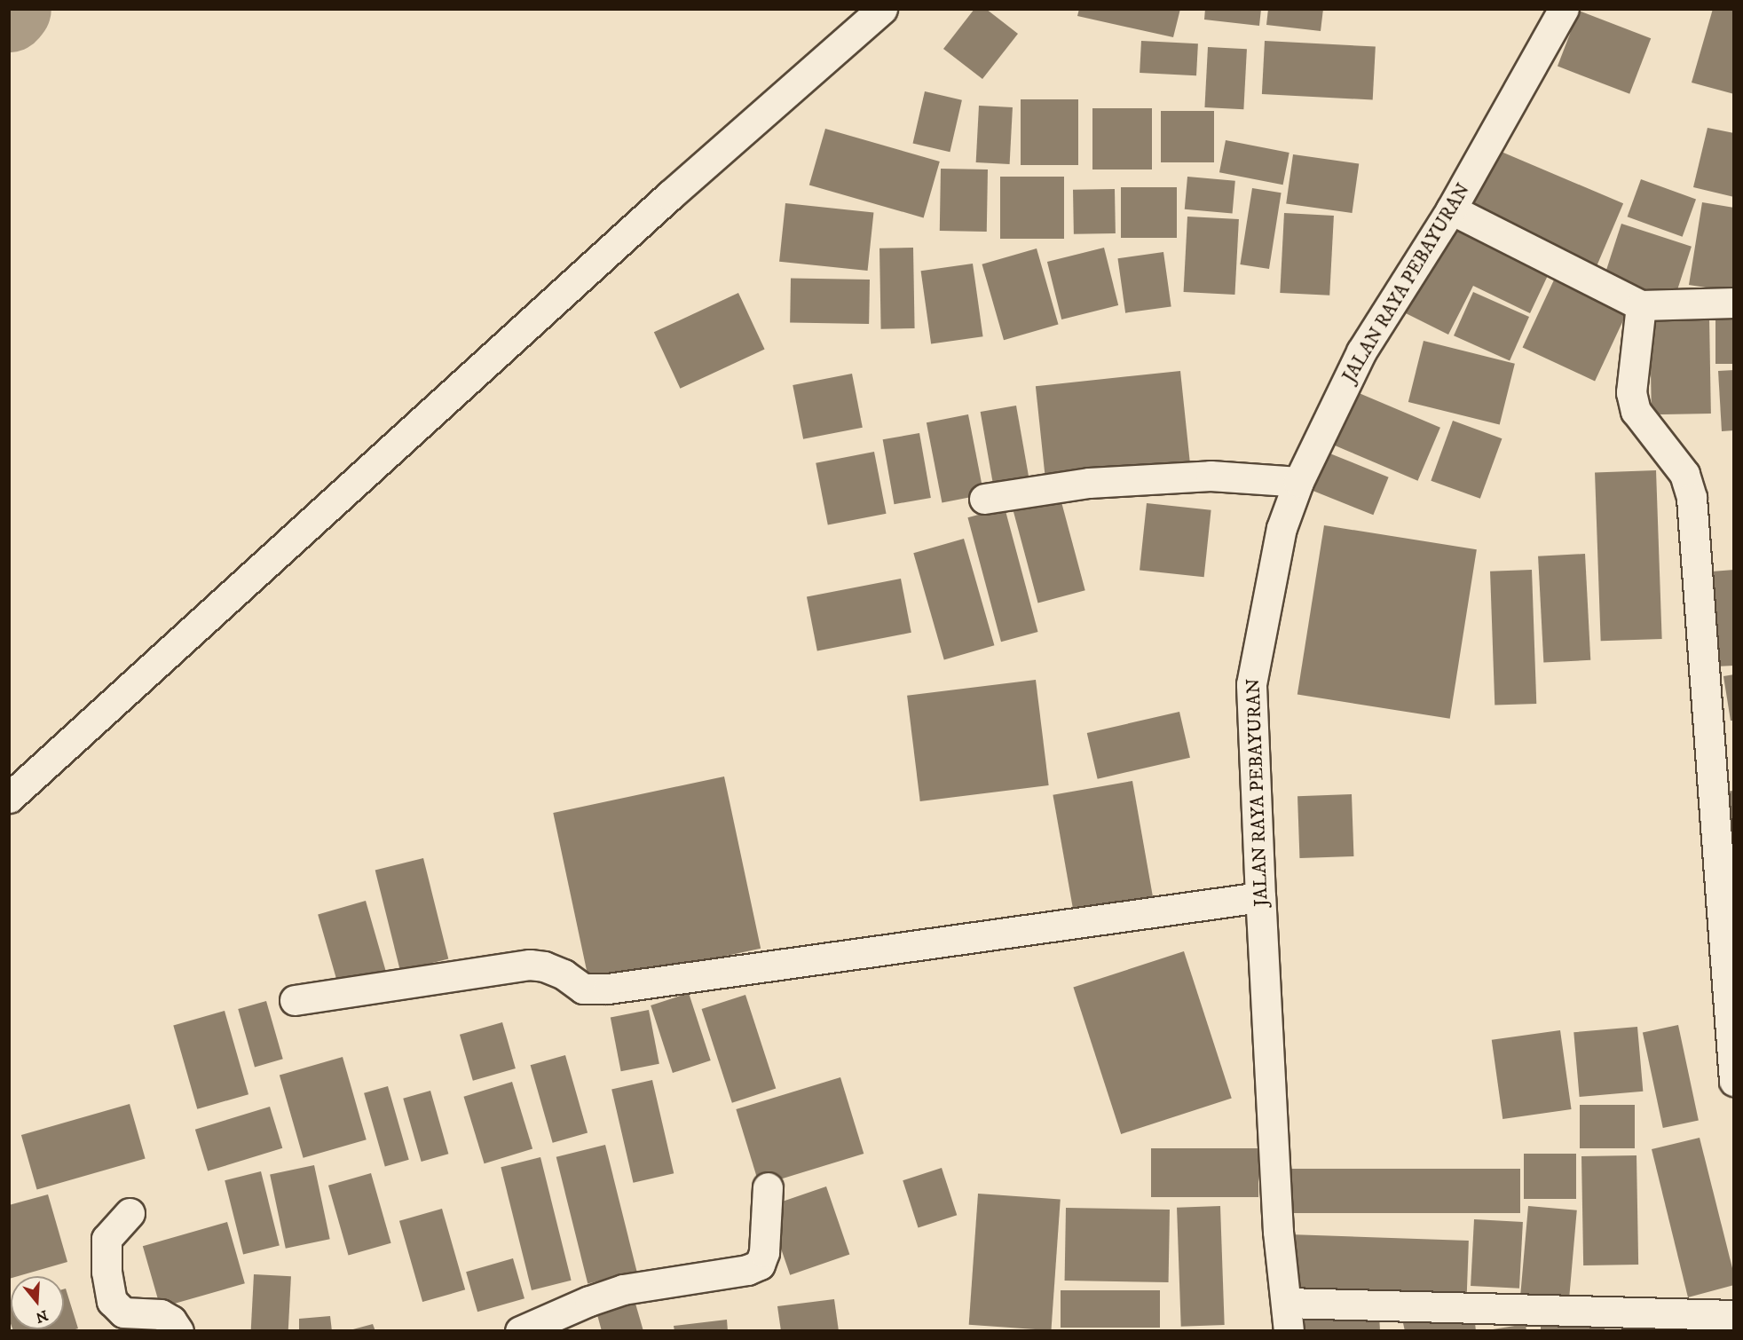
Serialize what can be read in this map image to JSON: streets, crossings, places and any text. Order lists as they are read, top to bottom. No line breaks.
{"streets":{"street":["JALAN RAYA PEBAYURAN"]},"north":"bottom"}
